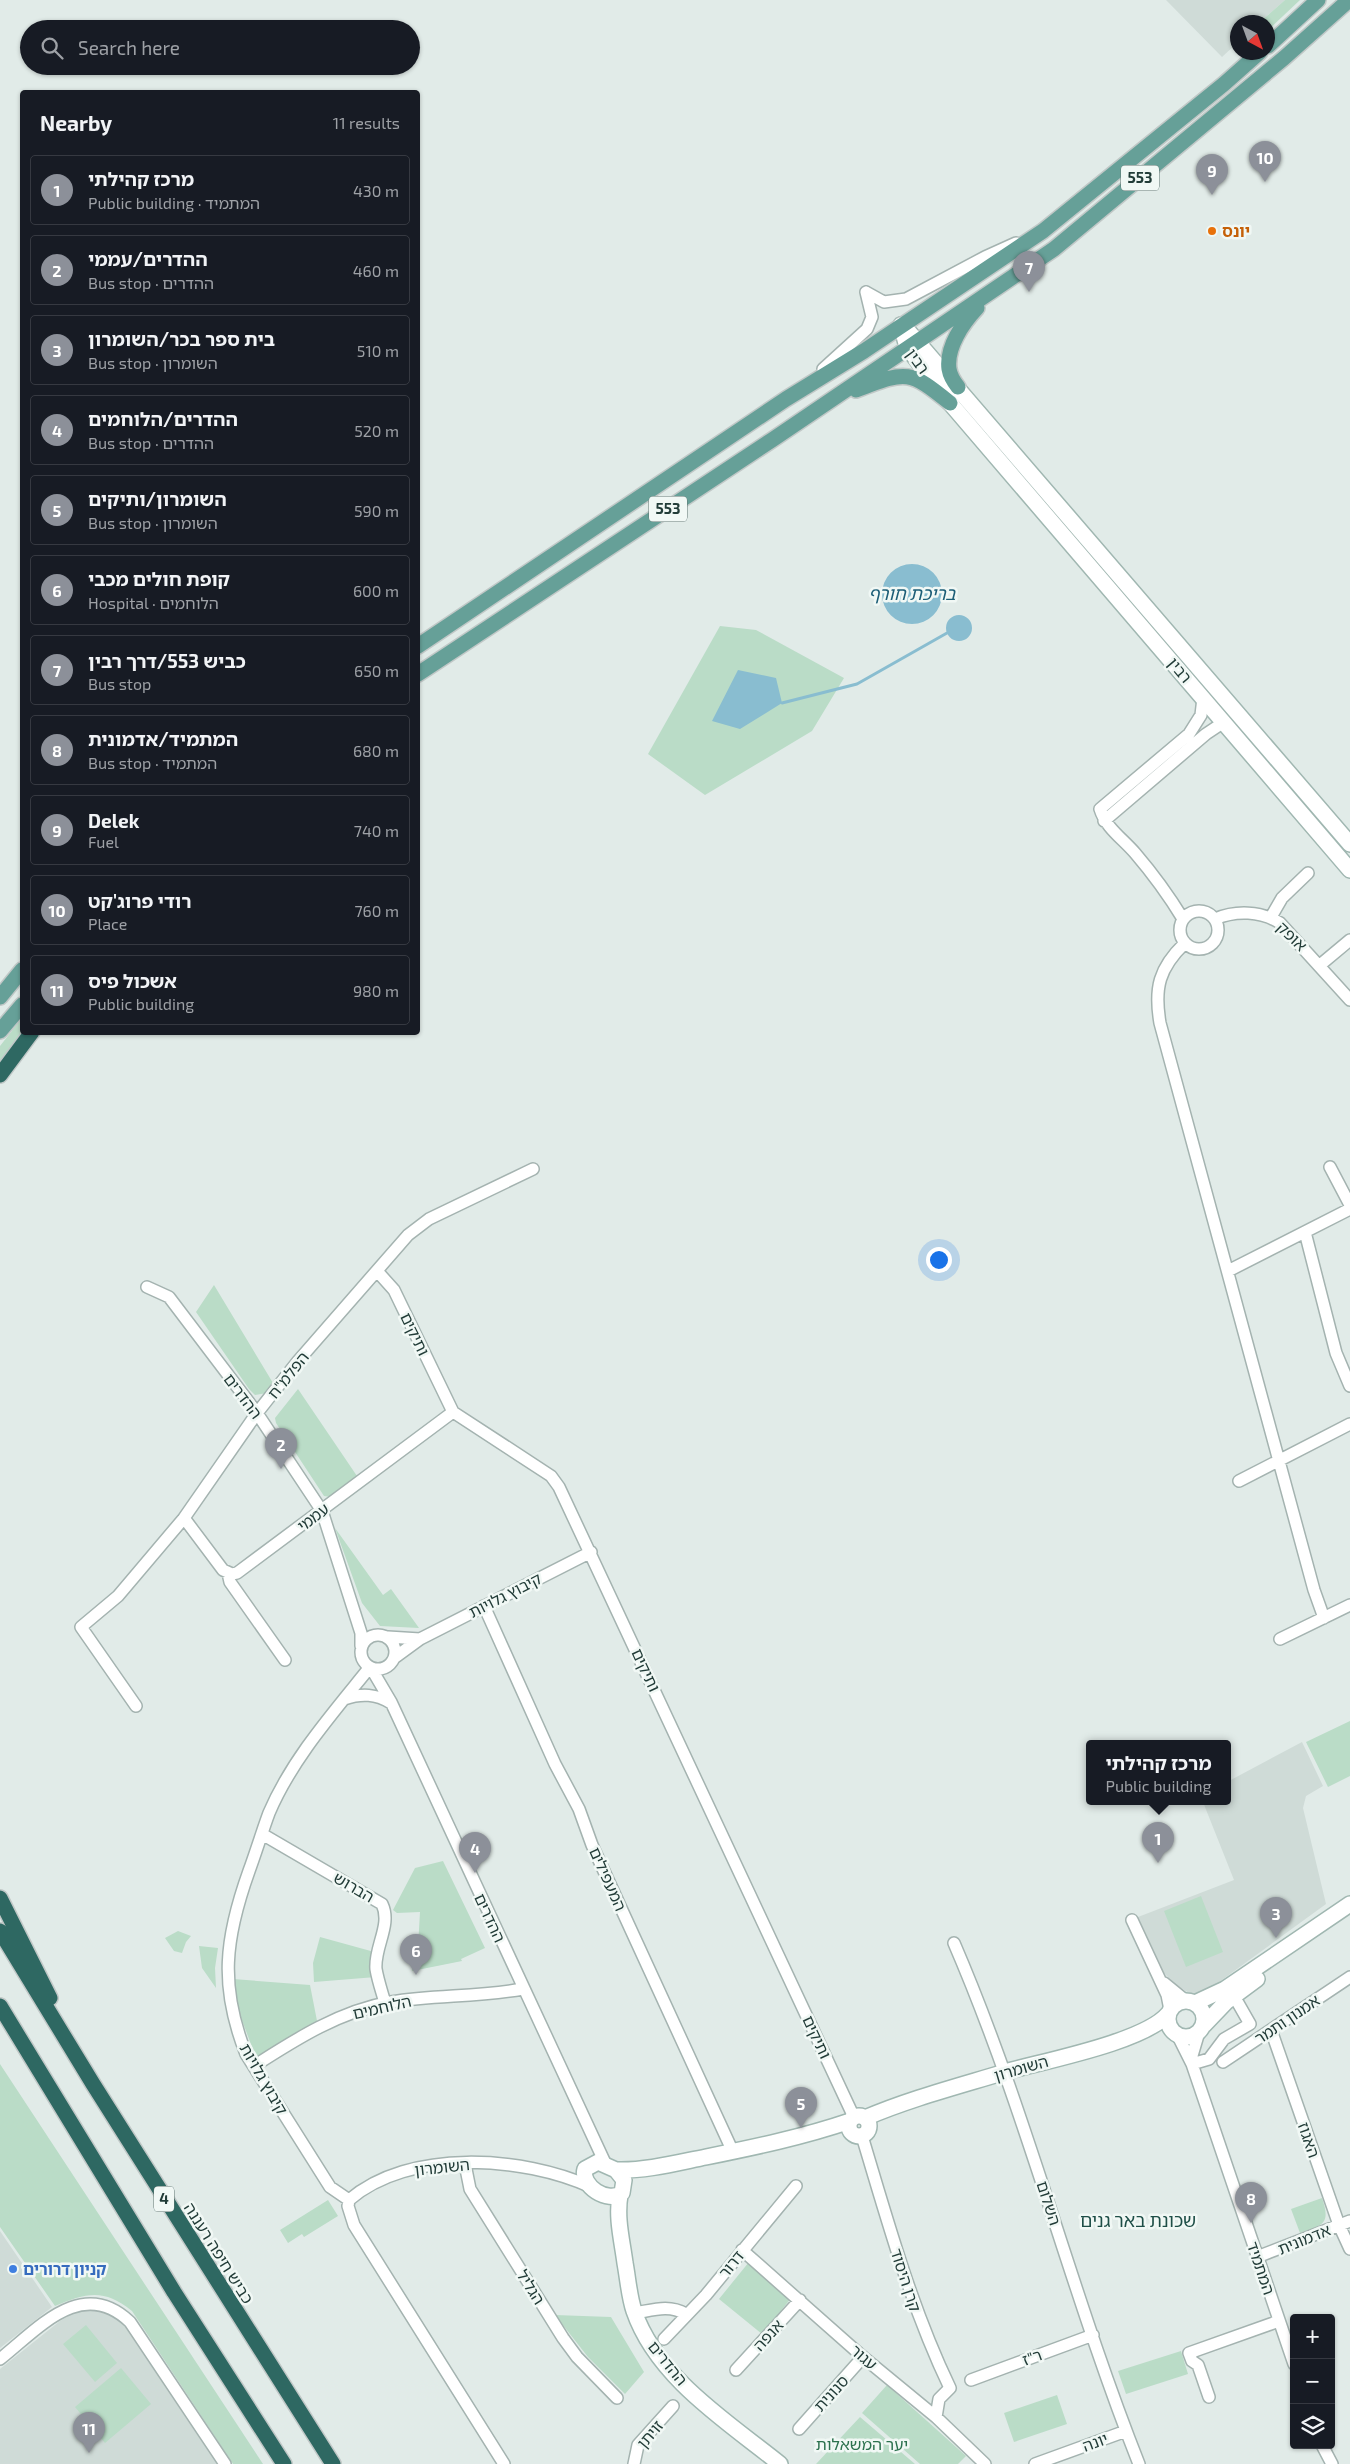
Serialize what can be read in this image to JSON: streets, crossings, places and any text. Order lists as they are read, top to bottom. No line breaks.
{"streets":{"highway":["4","כביש חיפה רעננה"],"main road":["553"],"street":["רבין","אופק","ותיקים","הפלמ\"ח","ההדרים","עממי","קיבוץ גלויות","המעפילים","הברוש","הלוחמים","אמנון ותמר","השומרון","האגוז","השלום","אדמונית","דרור","המתמיד","קרן היסוד","הגליל","אנפה","עגור","ר\"ז","סנונית","זויתן","יונה"]},"crossings":[["553","רבין"],["ותיקים","הפלמ\"ח"],["ותיקים","עממי"],["ותיקים","קיבוץ גלויות"],["ותיקים","השומרון"],["ותיקים","קרן היסוד"],["הפלמ\"ח","ההדרים"],["ההדרים","עממי"],["ההדרים","קיבוץ גלויות"],["ההדרים","הלוחמים"],["ההדרים","השומרון"],["קיבוץ גלויות","המעפילים"],["קיבוץ גלויות","הברוש"],["קיבוץ גלויות","הלוחמים"],["קיבוץ גלויות","השומרון"],["המעפילים","השומרון"],["הברוש","הלוחמים"],["אמנון ותמר","האגוז"],["אמנון ותמר","המתמיד"],["השומרון","השלום"],["השומרון","המתמיד"],["השומרון","קרן היסוד"],["השומרון","הגליל"],["האגוז","אדמונית"],["השלום","ר\"ז"],["השלום","יונה"],["אדמונית","המתמיד"],["דרור","עגור"],["קרן היסוד","עגור"],["אנפה","עגור"],["עגור","סנונית"]],"districts":["שכונת באר גנים"],"water":["בריכת חורף"],"parks":["יער המשאלות"],"places":["יונס","קניון דרורים"],"north":"bottom right","page":{"search":"Search here","heading":["Nearby","11 results"],"pins":["10","9","7","2","1","4","3","6","5","8","11"],"list":[{"mark":"1","name":"מרכז קהילתי","note":"Public building · המתמיד","value":"430 m"},{"mark":"2","name":"ההדרים/עממי","note":"Bus stop · ההדרים","value":"460 m"},{"mark":"3","name":"בית ספר בכר/השומרון","note":"Bus stop · השומרון","value":"510 m"},{"mark":"4","name":"ההדרים/הלוחמים","note":"Bus stop · ההדרים","value":"520 m"},{"mark":"5","name":"השומרון/ותיקים","note":"Bus stop · השומרון","value":"590 m"},{"mark":"6","name":"קופת חולים מכבי","note":"Hospital · הלוחמים","value":"600 m"},{"mark":"7","name":"כביש 553/דרך רבין","note":"Bus stop","value":"650 m"},{"mark":"8","name":"המתמיד/אדמונית","note":"Bus stop · המתמיד","value":"680 m"},{"mark":"9","name":"Delek","note":"Fuel","value":"740 m"},{"mark":"10","name":"רודי פרוג'קט","note":"Place","value":"760 m"},{"mark":"11","name":"אשכול פיס","note":"Public building","value":"980 m"}],"popup":["מרכז קהילתי","Public building"],"map_buttons":["+","−"]}}
